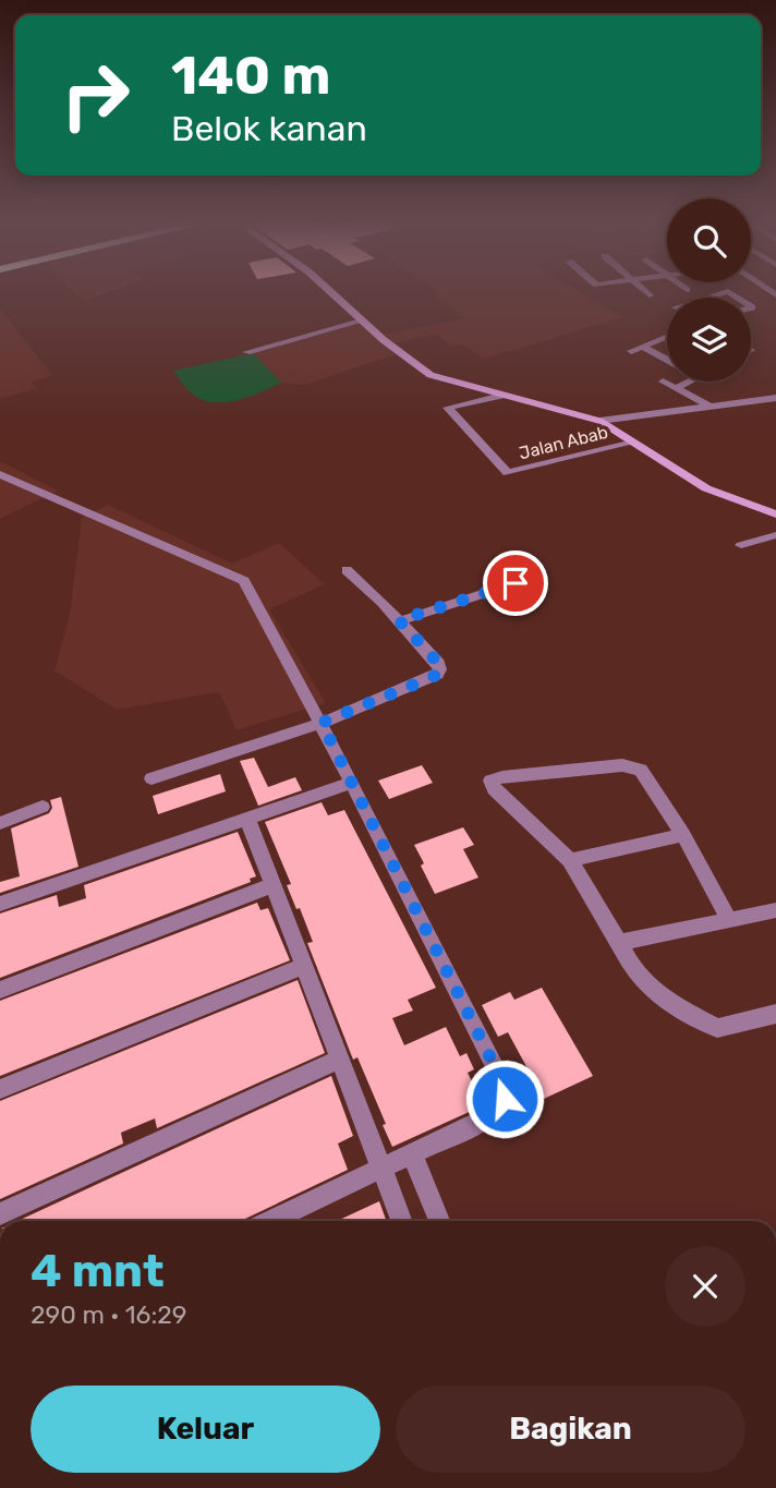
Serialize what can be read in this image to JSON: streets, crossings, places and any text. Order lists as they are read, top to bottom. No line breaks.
{"streets":{"street":["Jalan Abab"]},"page":{"turn":["140 m","Belok kanan"],"heading":["4 mnt","290 m · 16:29"],"buttons":["Keluar","Bagikan"]}}
